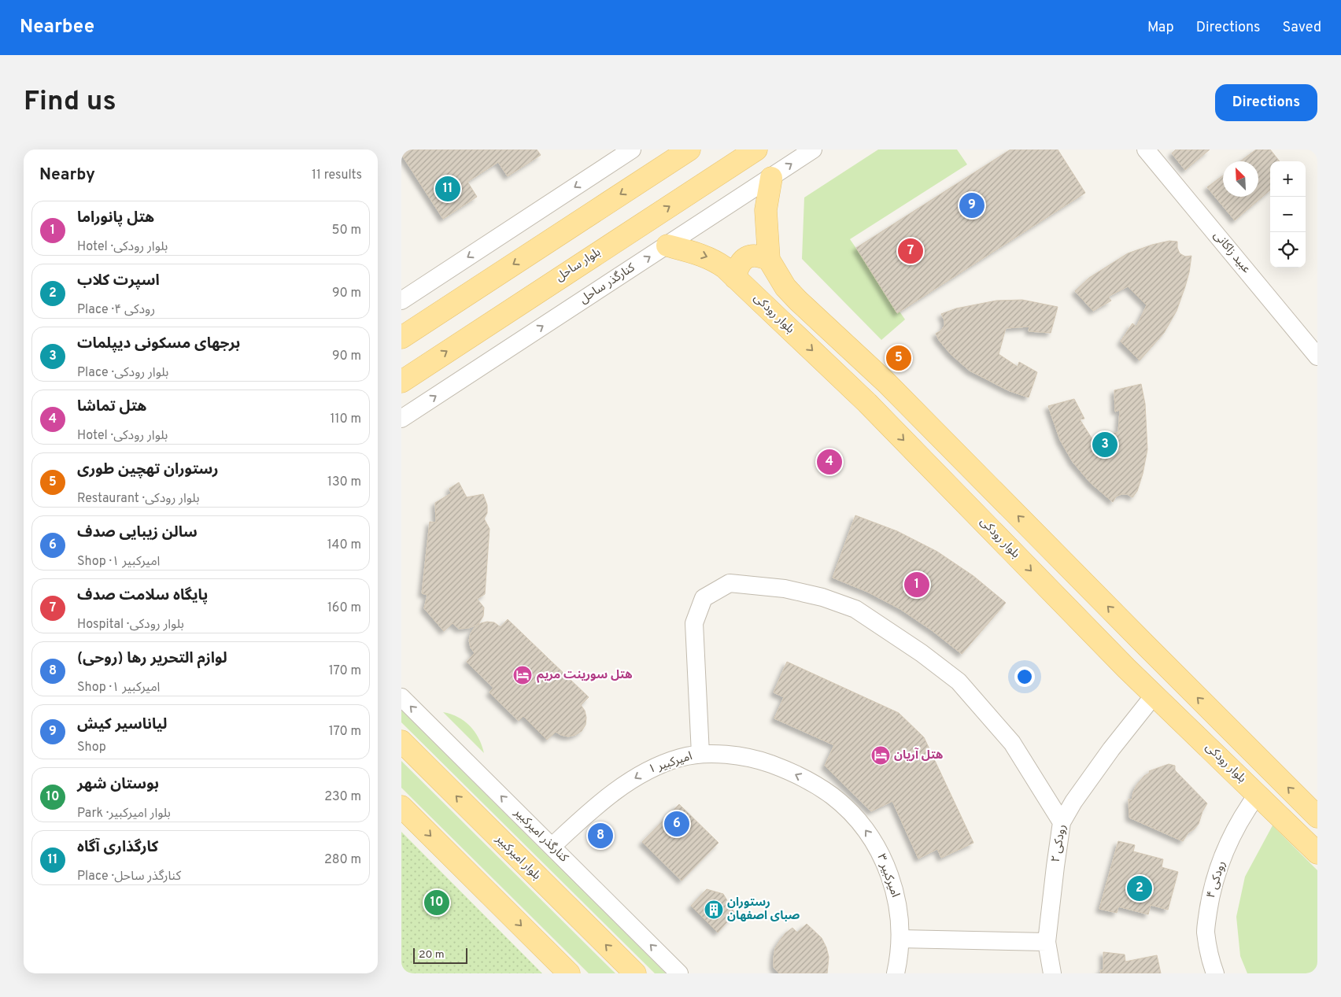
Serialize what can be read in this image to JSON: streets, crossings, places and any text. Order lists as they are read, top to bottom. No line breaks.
{"streets":{"main road":["بلوار ساحل","بلوار رودکی","بلوار امیرکبیر"],"street":["عبید زاکانی","کنارگذر ساحل","امیرکبیر ۱","کنارگذر امیرکبیر","رودکی ۲","امیرکبیر ۳","رودکی ۴"]},"crossings":[["کنارگذر ساحل","بلوار رودکی"],["بلوار رودکی","رودکی ۲"],["بلوار رودکی","رودکی ۴"],["امیرکبیر ۱","کنارگذر امیرکبیر"],["امیرکبیر ۱","امیرکبیر ۳"]],"one_way":["امیرکبیر ۱","کنارگذر امیرکبیر","امیرکبیر ۳"],"places":{"hotel":["هتل سورینت مريم","هتل آریان"],"building":["رستوران صبای اصفهان"]},"scale_bar":"20 m","north":"top left","page":{"header":"Nearbee","nav":["Map","Directions","Saved"],"buttons":"Directions","title":"Find us","heading":["Nearby","11 results"],"map_buttons":["+","−"],"pins":["11","9","7","5","3","4","1","6","8","2","10"],"list":[{"mark":"1","name":"هتل پانوراما","note":"Hotel · بلوار رودکی","value":"50 m"},{"mark":"2","name":"اسپرت کلاب","note":"Place · رودکی ۴","value":"90 m"},{"mark":"3","name":"برجهای مسکونی دیپلمات","note":"Place · بلوار رودکی","value":"90 m"},{"mark":"4","name":"هتل تماشا","note":"Hotel · بلوار رودکی","value":"110 m"},{"mark":"5","name":"رستوران تهچین طوری","note":"Restaurant · بلوار رودکی","value":"130 m"},{"mark":"6","name":"سالن زیبایی صدف","note":"Shop · امیرکبیر ۱","value":"140 m"},{"mark":"7","name":"پایگاه سلامت صدف","note":"Hospital · بلوار رودکی","value":"160 m"},{"mark":"8","name":"لوازم التحریر رها (روحی)","note":"Shop · امیرکبیر ۱","value":"170 m"},{"mark":"9","name":"لیاناسیر کیش","note":"Shop","value":"170 m"},{"mark":"10","name":"بوستان شهر","note":"Park · بلوار امیرکبیر","value":"230 m"},{"mark":"11","name":"کارگذاری آگاه","note":"Place · کنارگذر ساحل","value":"280 m"}],"scale":"20 m"}}
